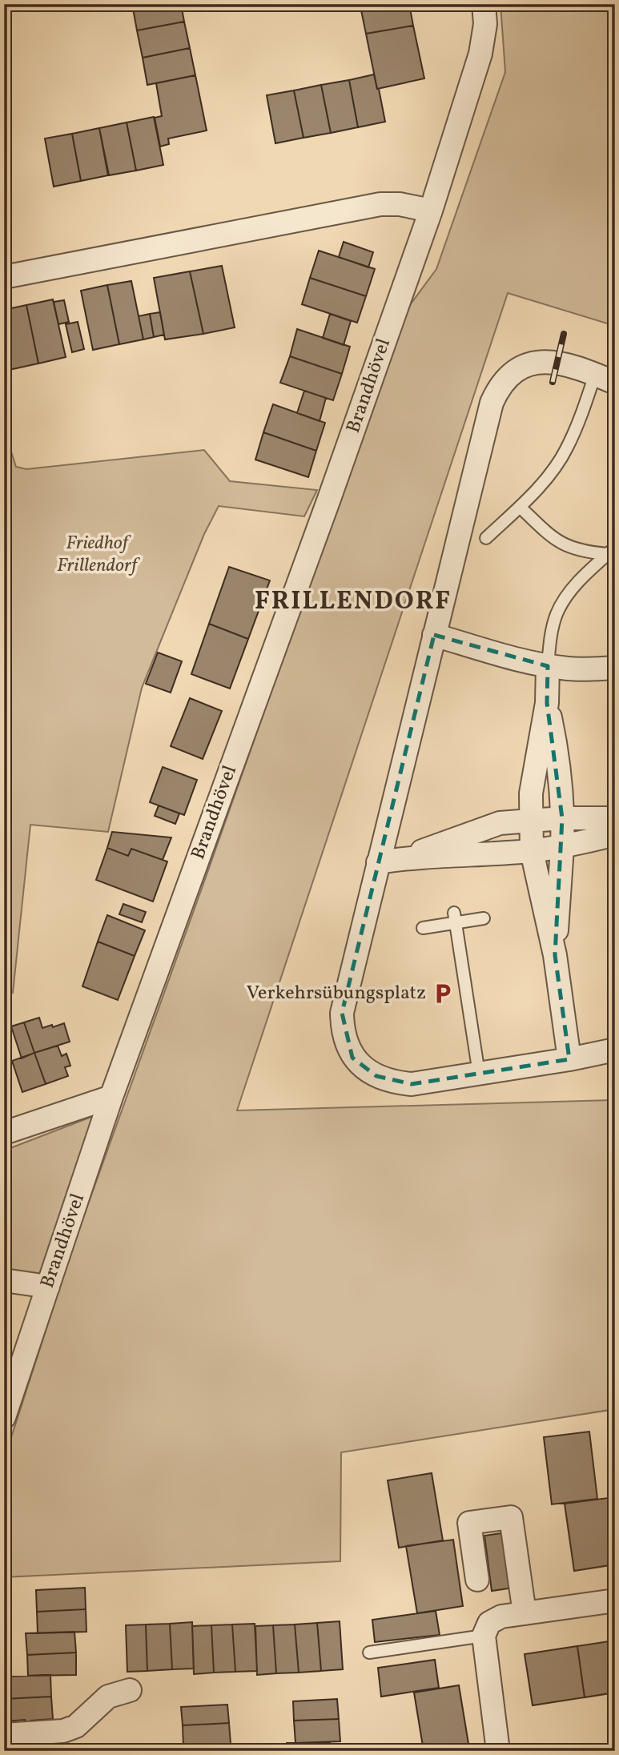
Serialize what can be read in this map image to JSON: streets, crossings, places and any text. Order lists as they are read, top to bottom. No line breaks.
{"streets":{"street":["Brandhövel"]},"districts":["FRILLENDORF"],"parks":["Friedhof Frillendorf"],"places":{"parking":["Verkehrsübungsplatz"]}}
